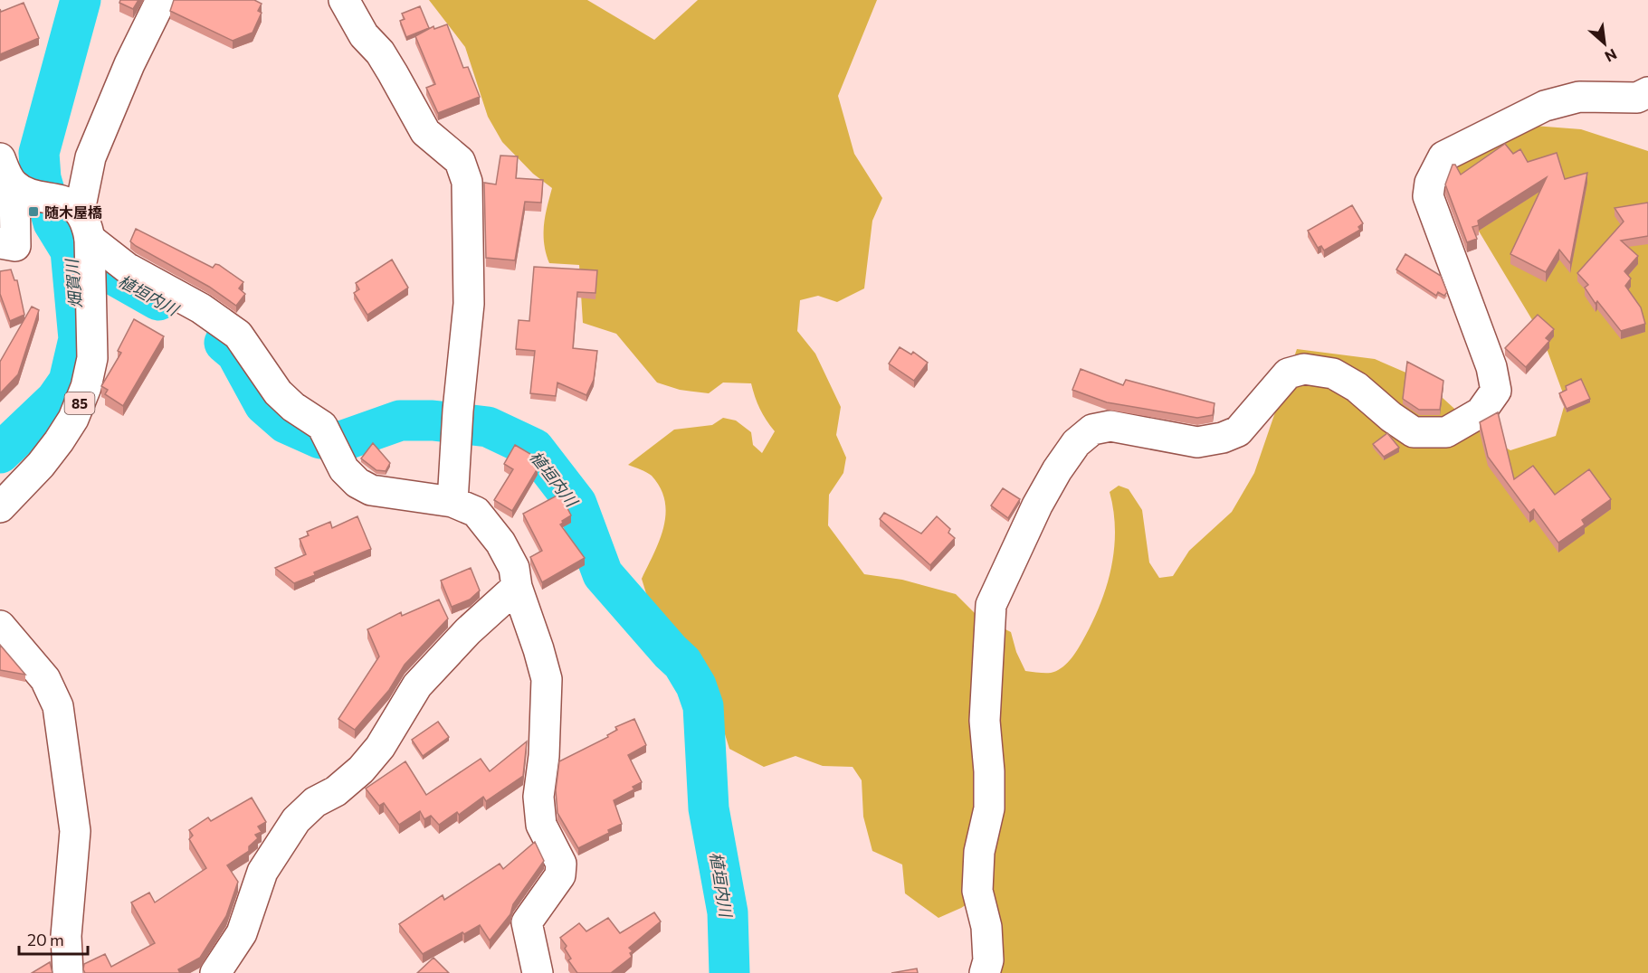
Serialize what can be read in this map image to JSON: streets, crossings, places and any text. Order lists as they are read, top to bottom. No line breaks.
{"streets":{"street":["85"]},"water":["畑賀川","植垣内川"],"places":{"transit":["随木屋橋"]},"scale_bar":"20 m","north":"bottom right"}
